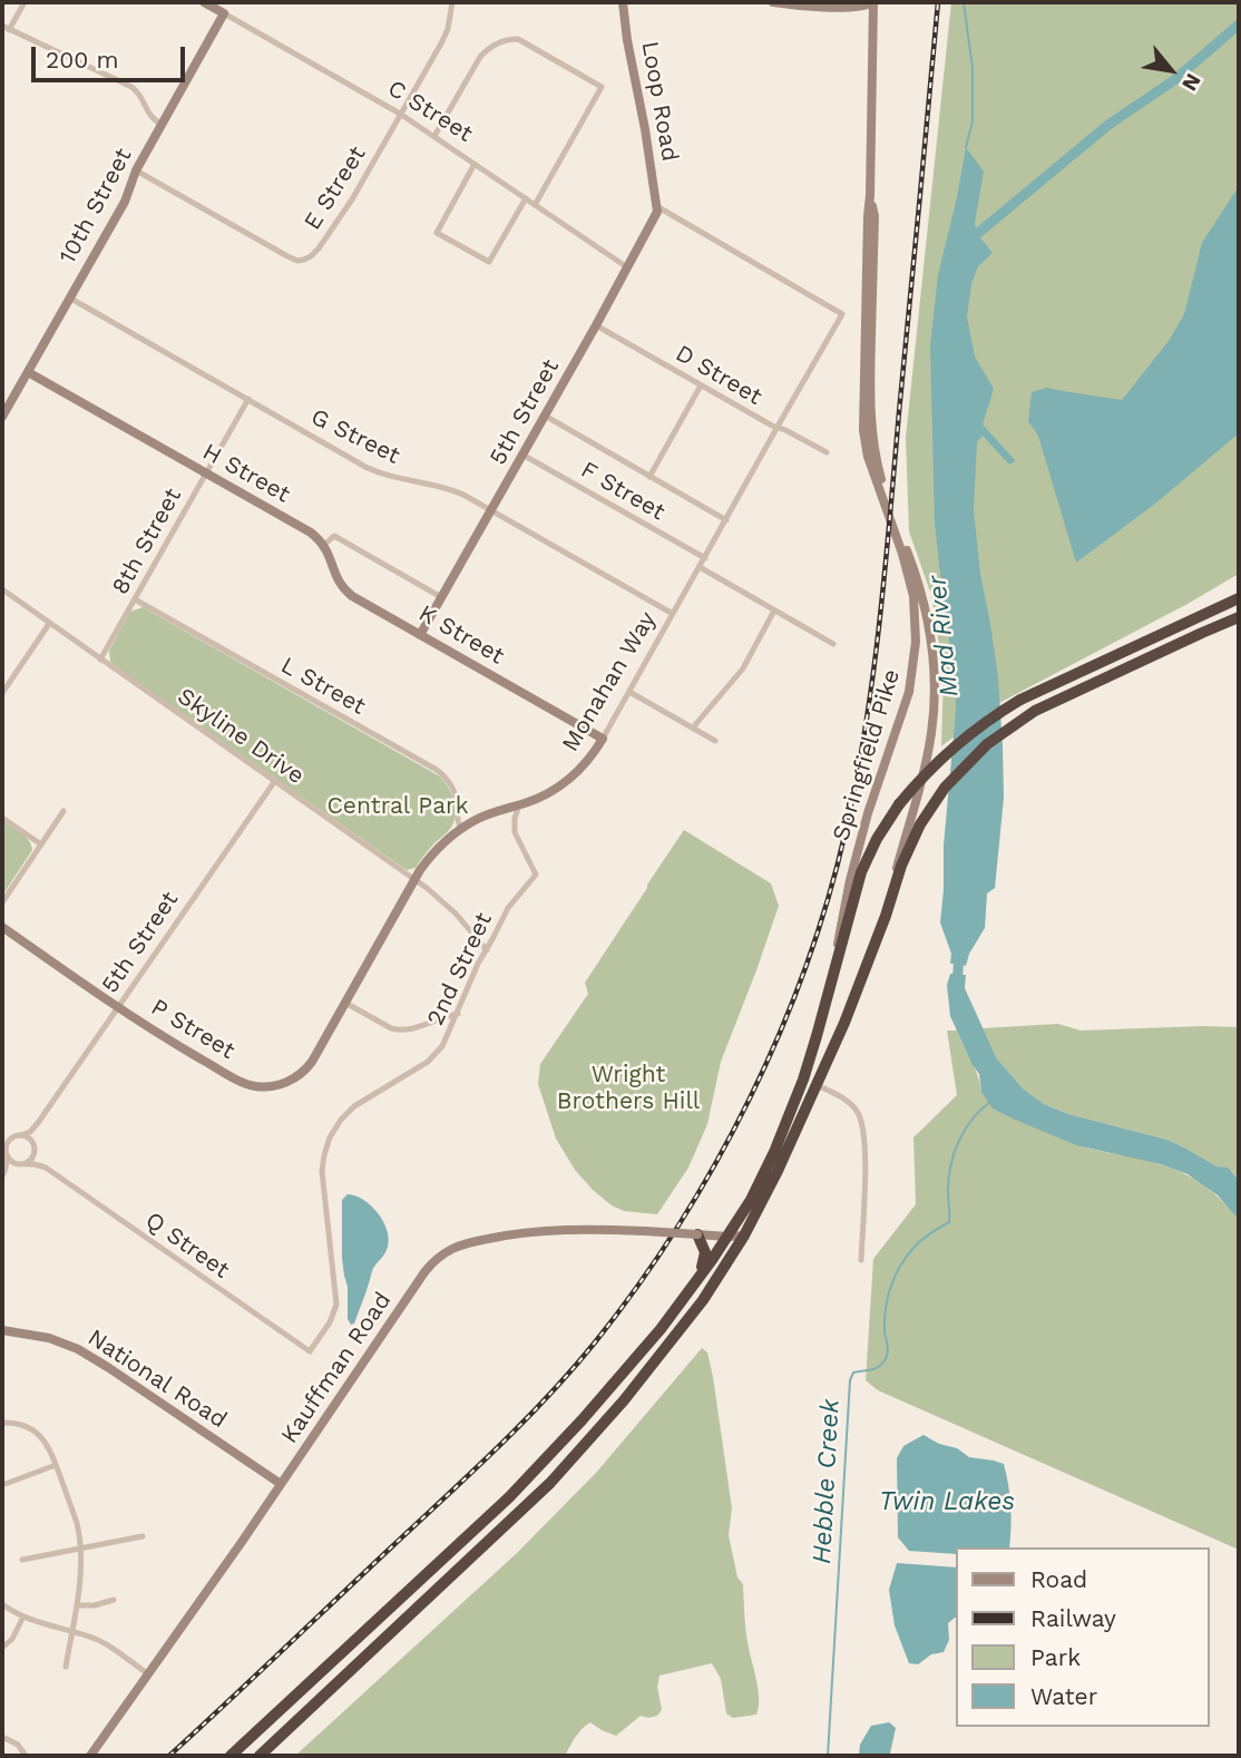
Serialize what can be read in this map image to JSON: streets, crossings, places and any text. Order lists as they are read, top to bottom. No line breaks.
{"streets":{"street":["Loop Road","C Street","E Street","10th Street","D Street","5th Street","G Street","H Street","F Street","8th Street","K Street","Monahan Way","L Street","Skyline Drive","Springfield Pike","2nd Street","P Street","Q Street","Kauffman Road","National Road"]},"crossings":[["Loop Road","5th Street"],["Loop Road","Monahan Way"],["C Street","E Street"],["C Street","10th Street"],["C Street","5th Street"],["E Street","10th Street"],["10th Street","G Street"],["10th Street","H Street"],["D Street","5th Street"],["D Street","Monahan Way"],["5th Street","G Street"],["5th Street","H Street"],["5th Street","F Street"],["5th Street","K Street"],["5th Street","Monahan Way"],["5th Street","Skyline Drive"],["5th Street","P Street"],["5th Street","Q Street"],["G Street","8th Street"],["G Street","Monahan Way"],["H Street","8th Street"],["H Street","K Street"],["F Street","Monahan Way"],["8th Street","L Street"],["8th Street","Skyline Drive"],["K Street","Monahan Way"],["Monahan Way","L Street"],["Monahan Way","Skyline Drive"],["Monahan Way","2nd Street"],["Monahan Way","P Street"],["Skyline Drive","2nd Street"],["2nd Street","Q Street"],["Kauffman Road","National Road"]],"water":["Mad River","Hebble Creek","Twin Lakes"],"parks":["Central Park","Wright Brothers Hill"],"legend":["Road","Railway","Park","Water"],"scale_bar":"200 m","north":"bottom right"}
